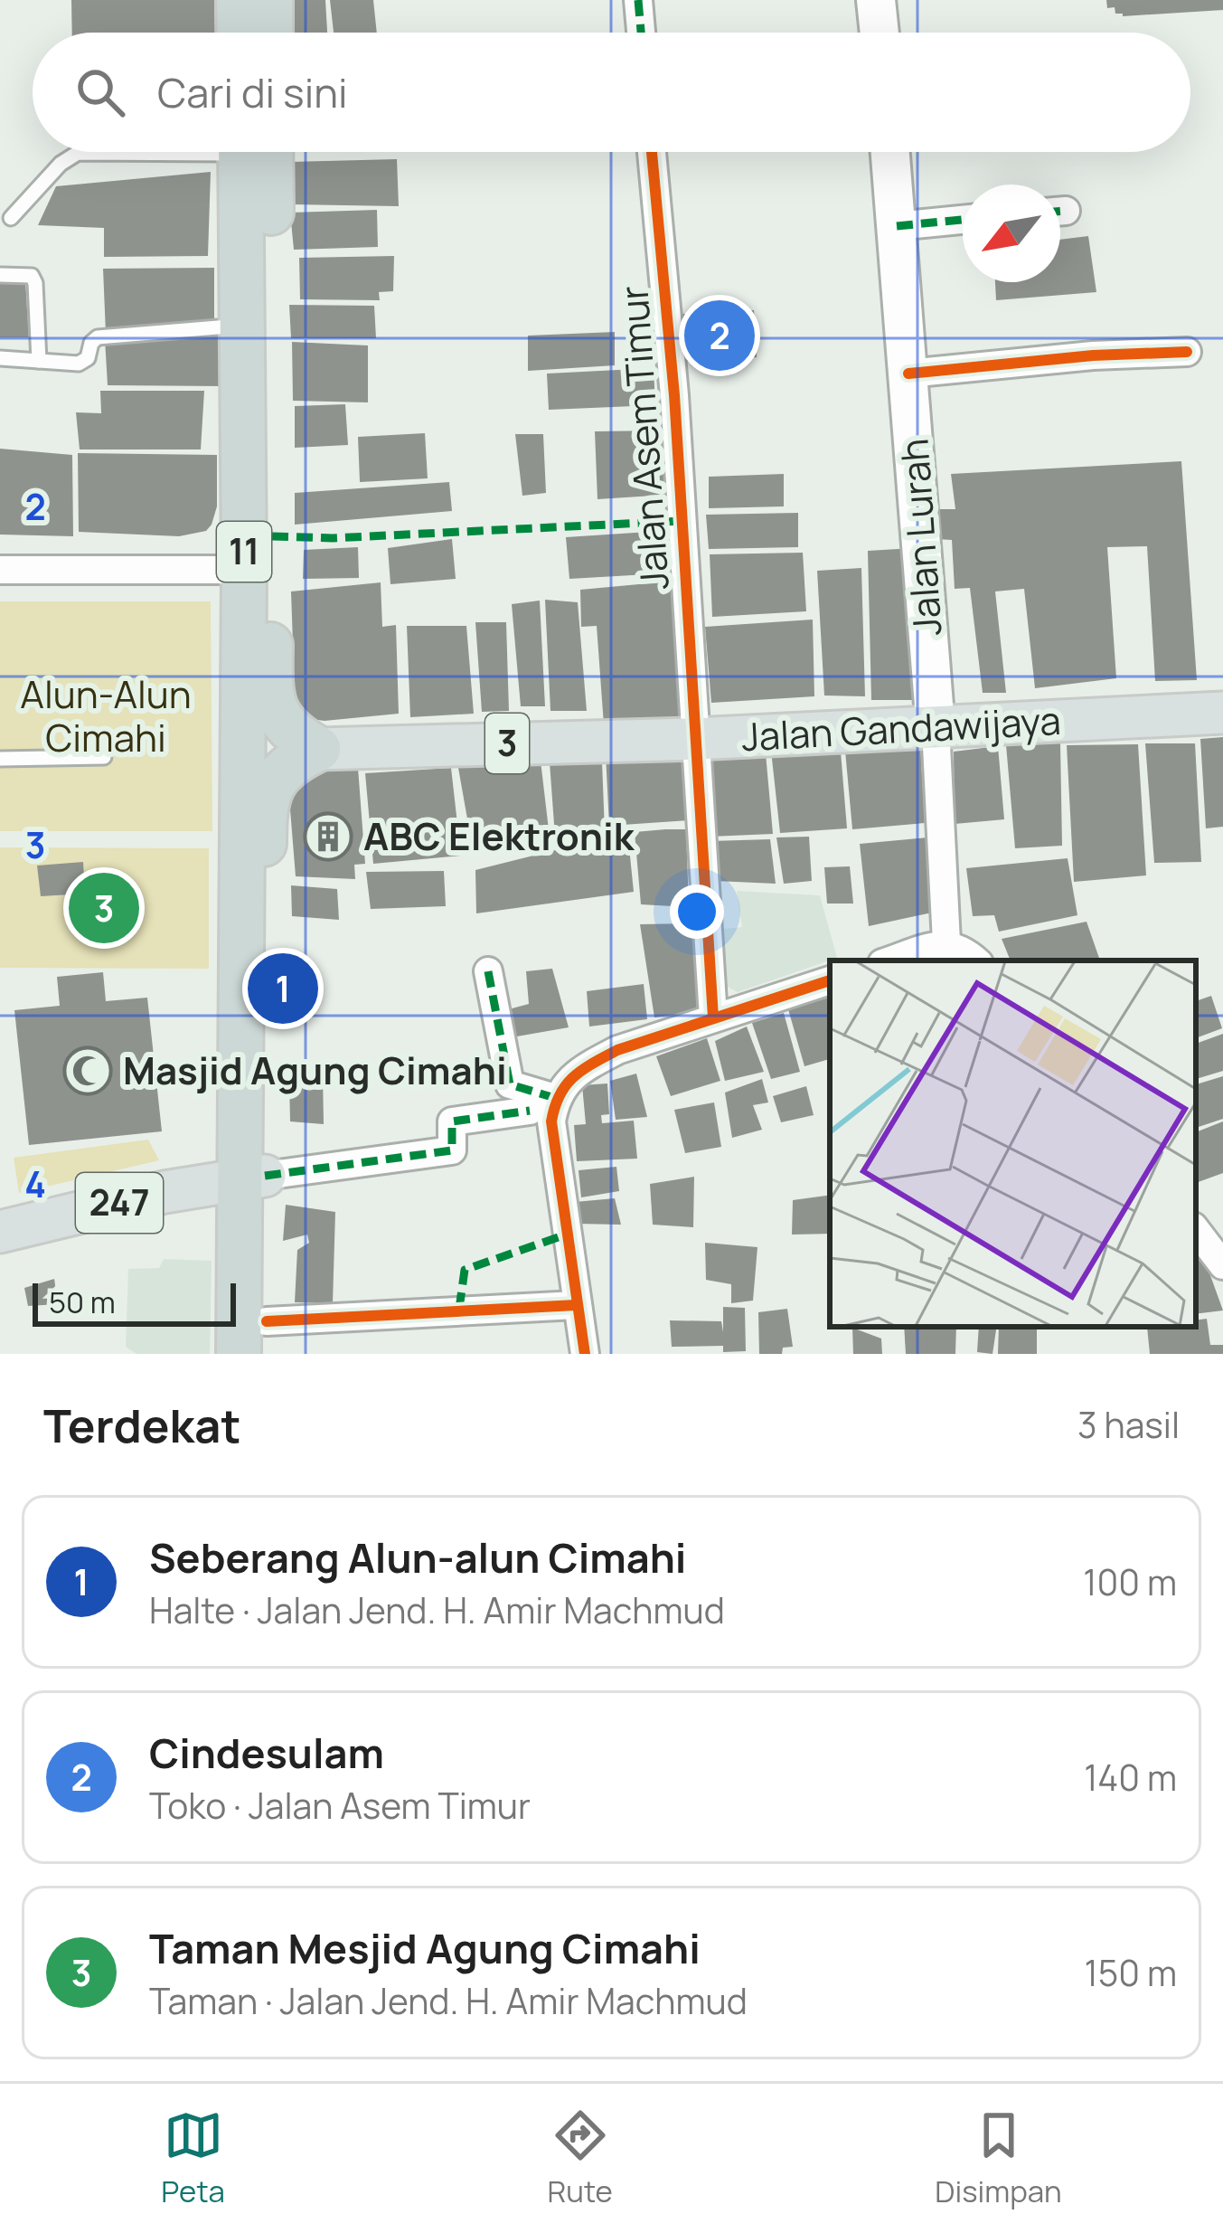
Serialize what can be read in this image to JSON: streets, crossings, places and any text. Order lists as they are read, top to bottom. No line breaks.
{"streets":{"highway":["11"],"main road":["Jalan Lurah","Jalan Gandawijaya","3","247"],"street":["Jalan Asem Timur"]},"crossings":[["Jalan Asem Timur","Jalan Gandawijaya"],["Jalan Lurah","Jalan Gandawijaya"],["11","Jalan Gandawijaya"],["11","247"]],"parks":["Alun-Alun Cimahi"],"places":{"building":["ABC Elektronik"],"mosque":["Masjid Agung Cimahi"]},"scale_bar":"50 m","north":"bottom left","page":{"search":"Cari di sini","pins":["2","3","1"],"scale":"50 m","heading":["Terdekat","3 hasil"],"list":[{"mark":"1","name":"Seberang Alun-alun Cimahi","note":"Halte · Jalan Jend. H. Amir Machmud","value":"100 m"},{"mark":"2","name":"Cindesulam","note":"Toko · Jalan Asem Timur","value":"140 m"},{"mark":"3","name":"Taman Mesjid Agung Cimahi","note":"Taman · Jalan Jend. H. Amir Machmud","value":"150 m"}],"nav":["Peta","Rute","Disimpan"]},"grid":{"rows":["2","3","4"]}}
